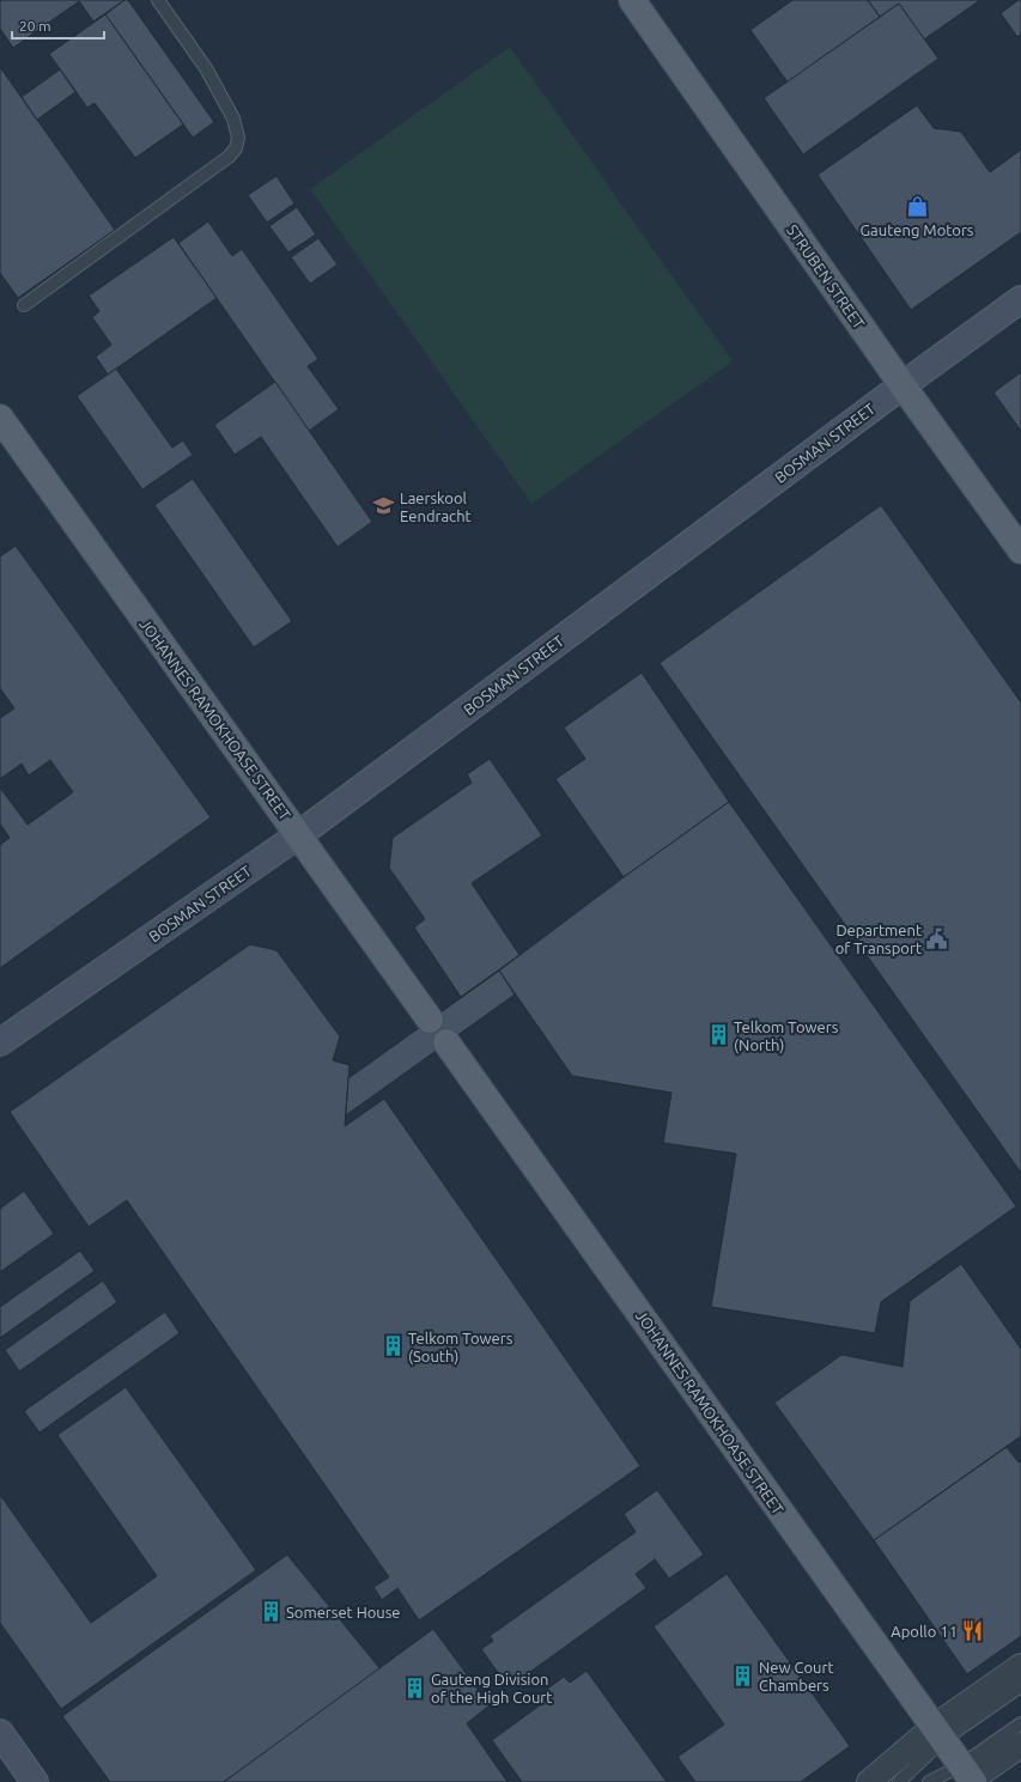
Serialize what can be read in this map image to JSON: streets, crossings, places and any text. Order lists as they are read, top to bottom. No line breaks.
{"streets":{"main road":["STRUBEN STREET","BOSMAN STREET","JOHANNES RAMOKHOASE STREET"]},"crossings":[["STRUBEN STREET","BOSMAN STREET"],["BOSMAN STREET","JOHANNES RAMOKHOASE STREET"]],"places":{"shop":["Gauteng Motors"],"school or university":["Laerskool Eendracht"],"public building":["Department of Transport"],"building":["Telkom Towers (North)","Telkom Towers (South)","Somerset House","New Court Chambers","Gauteng Division of the High Court"],"restaurant":["Apollo 11"]},"scale_bar":"20 m"}
